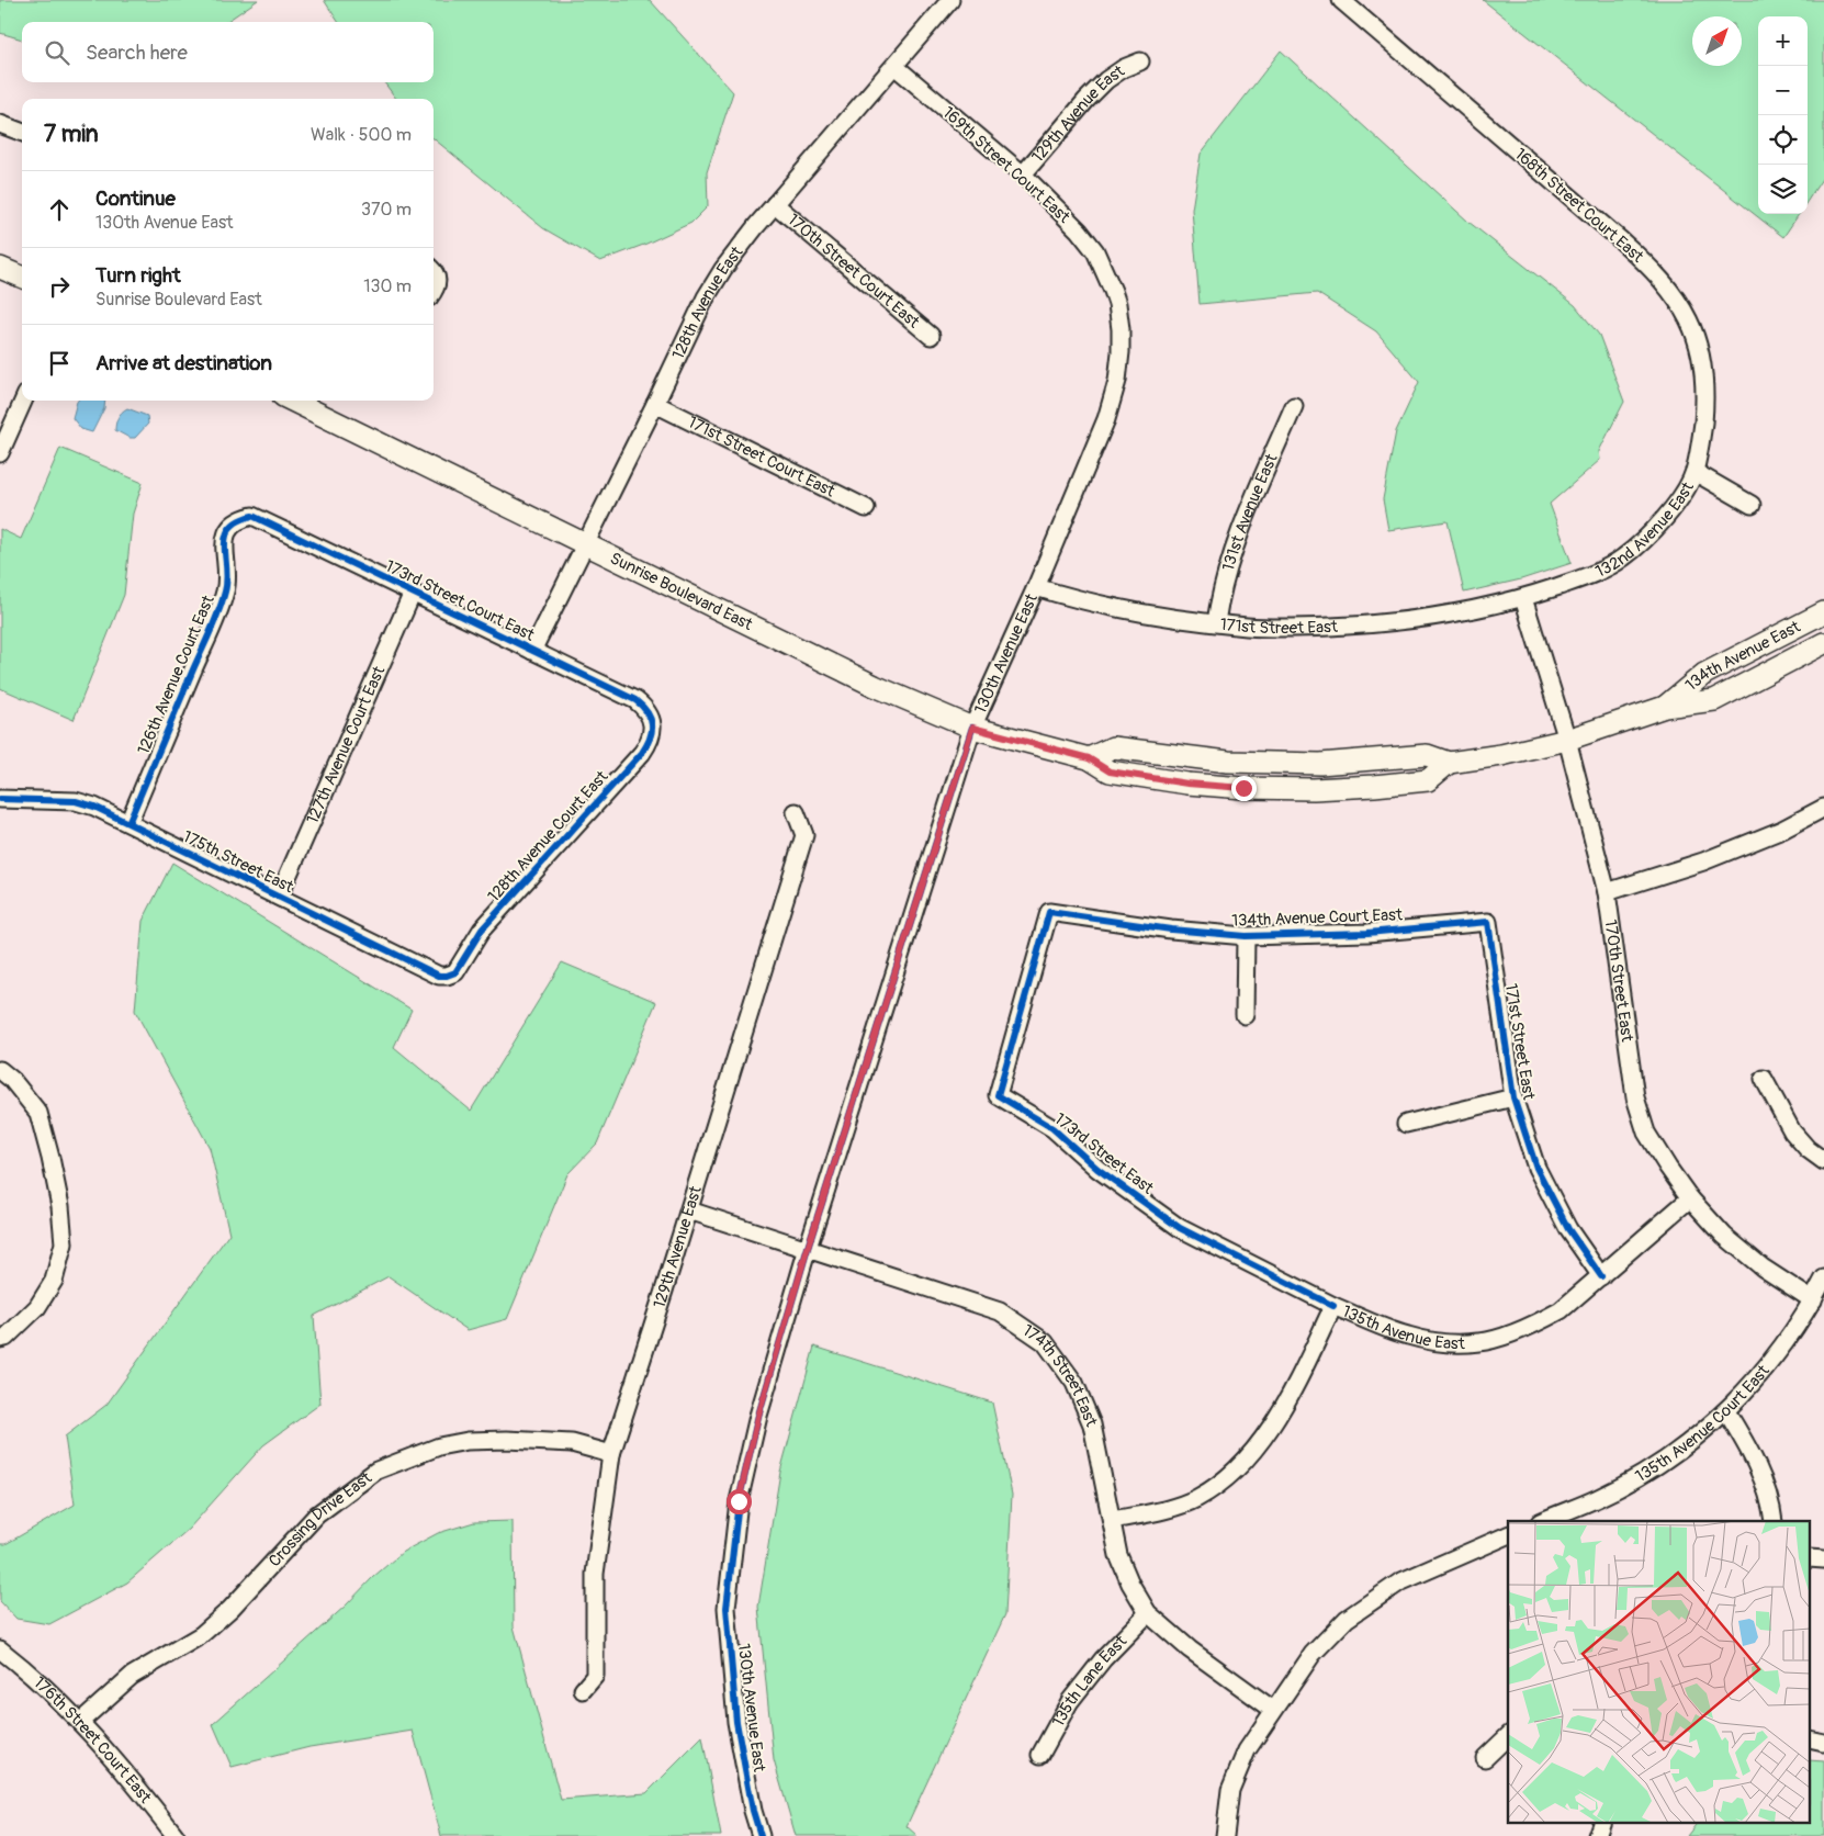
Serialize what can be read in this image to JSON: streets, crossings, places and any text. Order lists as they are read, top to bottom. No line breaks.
{"streets":{"street":["129th Avenue East","169th Street Court East","168th Street Court East","170th Street Court East","128th Avenue East","171st Street Court East","131st Avenue East","132nd Avenue East","Sunrise Boulevard East","173rd Street Court East","171st Street East","130th Avenue East","134th Avenue East","126th Avenue Court East","127th Avenue Court East","128th Avenue Court East","175th Street East","134th Avenue Court East","170th Street East","173rd Street East","135th Avenue East","174th Street East","135th Avenue Court East","Crossing Drive East","135th Lane East","176th Street Court East"]},"crossings":[["129th Avenue East","169th Street Court East"],["129th Avenue East","174th Street East"],["129th Avenue East","Crossing Drive East"],["169th Street Court East","128th Avenue East"],["169th Street Court East","130th Avenue East"],["168th Street Court East","132nd Avenue East"],["170th Street Court East","128th Avenue East"],["128th Avenue East","171st Street Court East"],["128th Avenue East","Sunrise Boulevard East"],["128th Avenue East","173rd Street Court East"],["131st Avenue East","171st Street East"],["132nd Avenue East","171st Street East"],["132nd Avenue East","170th Street East"],["Sunrise Boulevard East","130th Avenue East"],["Sunrise Boulevard East","134th Avenue East"],["Sunrise Boulevard East","170th Street East"],["173rd Street Court East","126th Avenue Court East"],["173rd Street Court East","127th Avenue Court East"],["173rd Street Court East","128th Avenue Court East"],["171st Street East","130th Avenue East"],["171st Street East","134th Avenue Court East"],["171st Street East","170th Street East"],["171st Street East","135th Avenue East"],["130th Avenue East","174th Street East"],["134th Avenue East","170th Street East"],["126th Avenue Court East","175th Street East"],["127th Avenue Court East","175th Street East"],["128th Avenue Court East","175th Street East"],["134th Avenue Court East","173rd Street East"],["170th Street East","135th Avenue East"],["170th Street East","135th Avenue Court East"],["173rd Street East","135th Avenue East"],["135th Avenue East","174th Street East"],["174th Street East","135th Lane East"],["Crossing Drive East","176th Street Court East"]],"north":"top right","page":{"map_buttons":["+","−"],"search":"Search here","heading":["7 min","Walk · 500 m"],"list":[["Continue","130th Avenue East","370 m"],["Turn right","Sunrise Boulevard East","130 m"],"Arrive at destination"]}}
